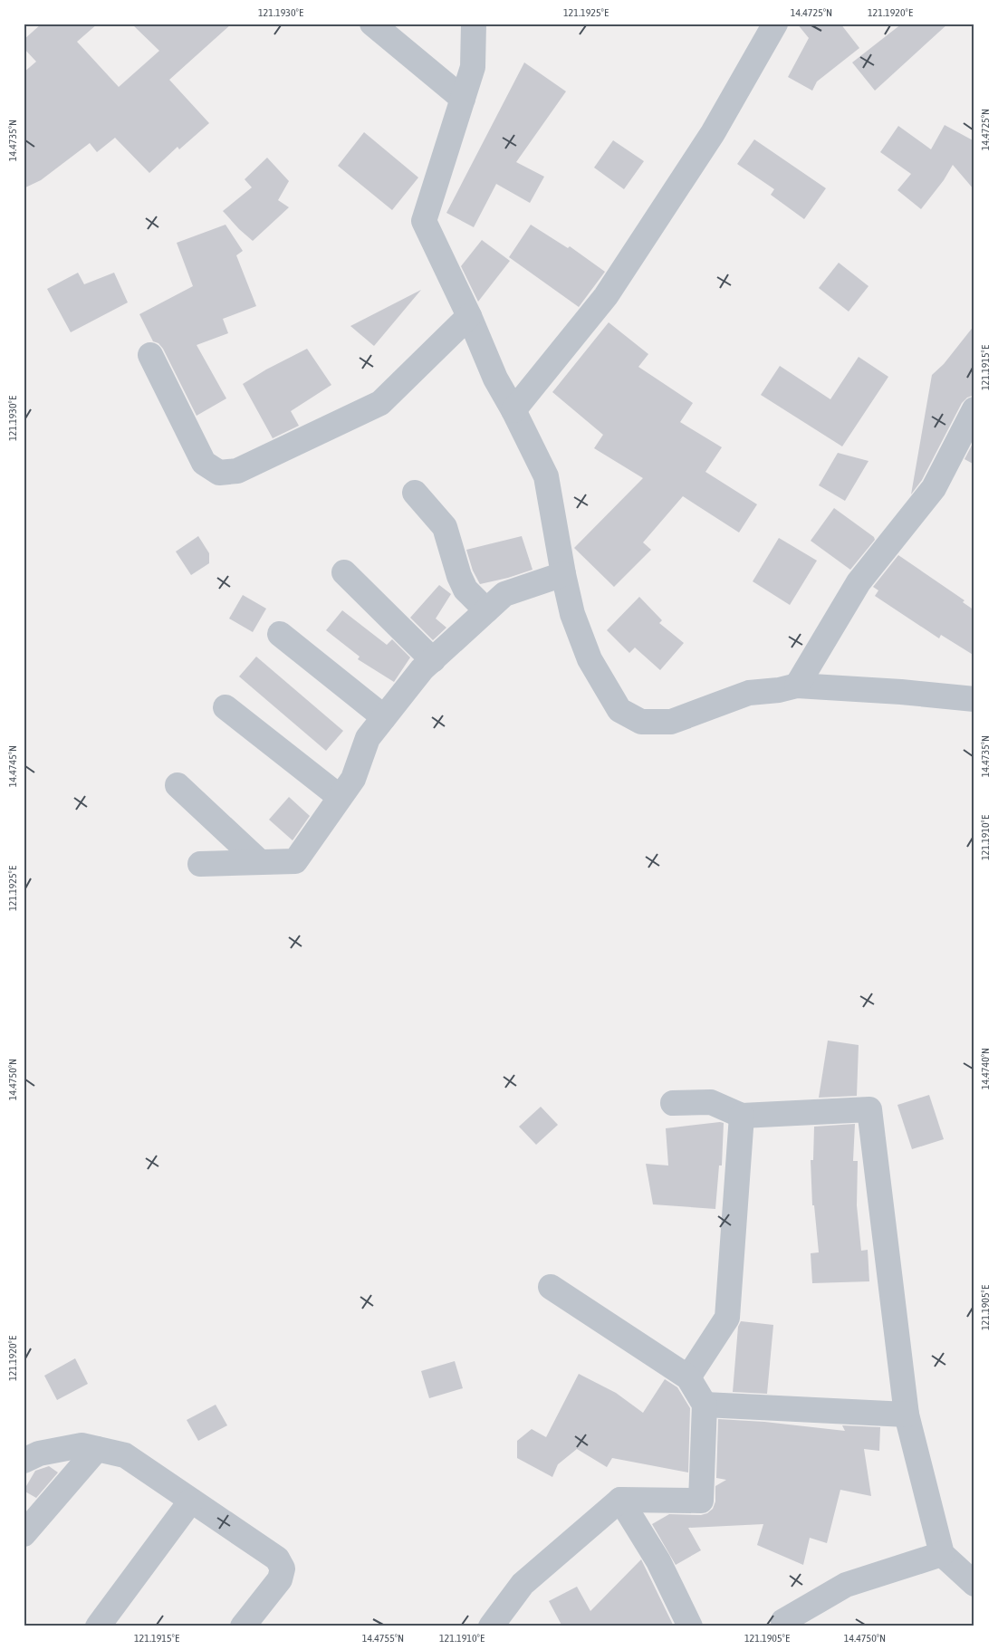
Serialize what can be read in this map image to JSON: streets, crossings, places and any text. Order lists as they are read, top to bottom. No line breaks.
{"coordinates":["121.1930°E","121.1925°E","14.4725°N","121.1920°E","14.4735°N","121.1915°E","14.4745°N","121.1910°E","14.4740°N","14.4750°N","121.1905°E","14.4755°N"]}
